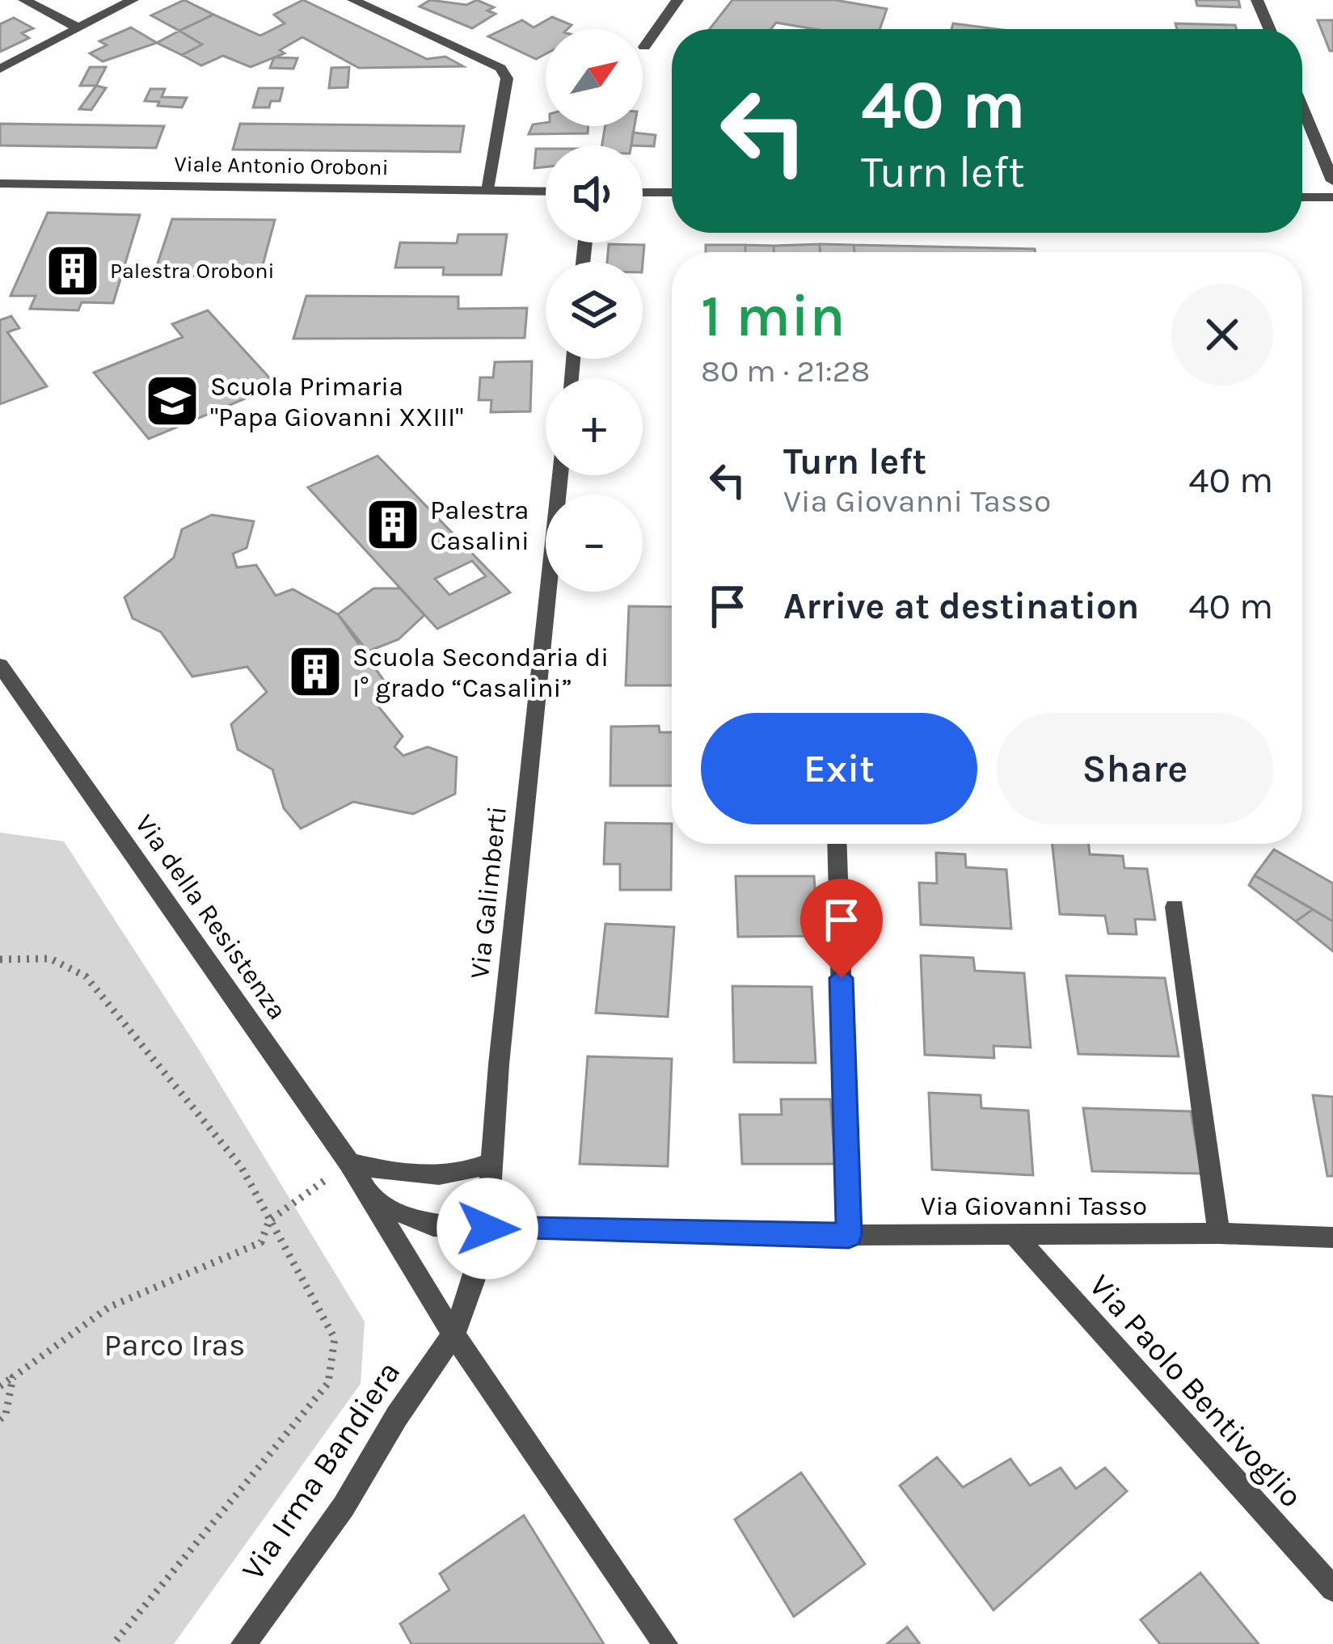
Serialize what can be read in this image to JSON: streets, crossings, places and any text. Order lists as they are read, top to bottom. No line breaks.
{"streets":{"street":["Viale Antonio Oroboni","Via Galimberti","Via della Resistenza","Via Giovanni Tasso","Via Paolo Bentivoglio","Via Irma Bandiera"]},"crossings":[["Via Galimberti","Via della Resistenza"],["Via Galimberti","Via Giovanni Tasso"],["Via Galimberti","Via Irma Bandiera"],["Via della Resistenza","Via Irma Bandiera"],["Via Giovanni Tasso","Via Paolo Bentivoglio"]],"parks":["Parco Iras"],"places":{"building":["Palestra Oroboni","Palestra Casalini","Scuola Secondaria di I° grado “Casalini”"],"school or university":["Scuola Primaria \"Papa Giovanni XXIII\""]},"north":"top right","page":{"map_buttons":["+","−"],"turn":["40 m","Turn left"],"heading":["1 min","80 m · 21:28"],"list":[{"name":"Turn left","note":"Via Giovanni Tasso","value":"40 m"},{"name":"Arrive at destination","value":"40 m"}],"buttons":["Exit","Share"]}}
